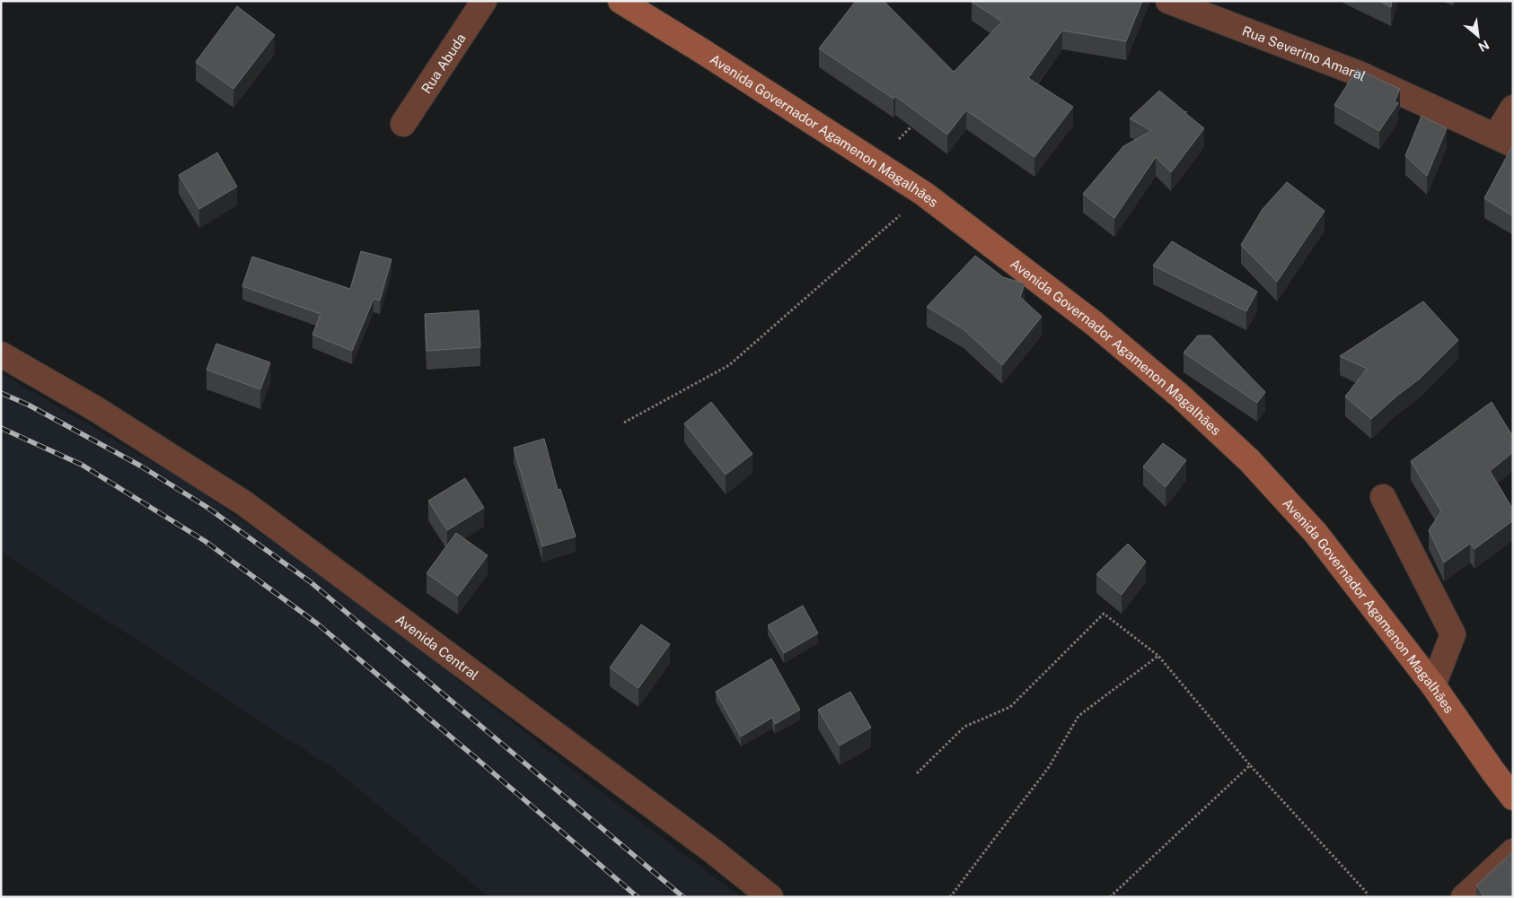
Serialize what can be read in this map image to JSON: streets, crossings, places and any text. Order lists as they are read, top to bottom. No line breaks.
{"streets":{"main road":["Avenida Governador Agamenon Magalhães"],"street":["Rua Severino Amaral","Rua Abuda","Avenida Central"]},"north":"bottom right"}
